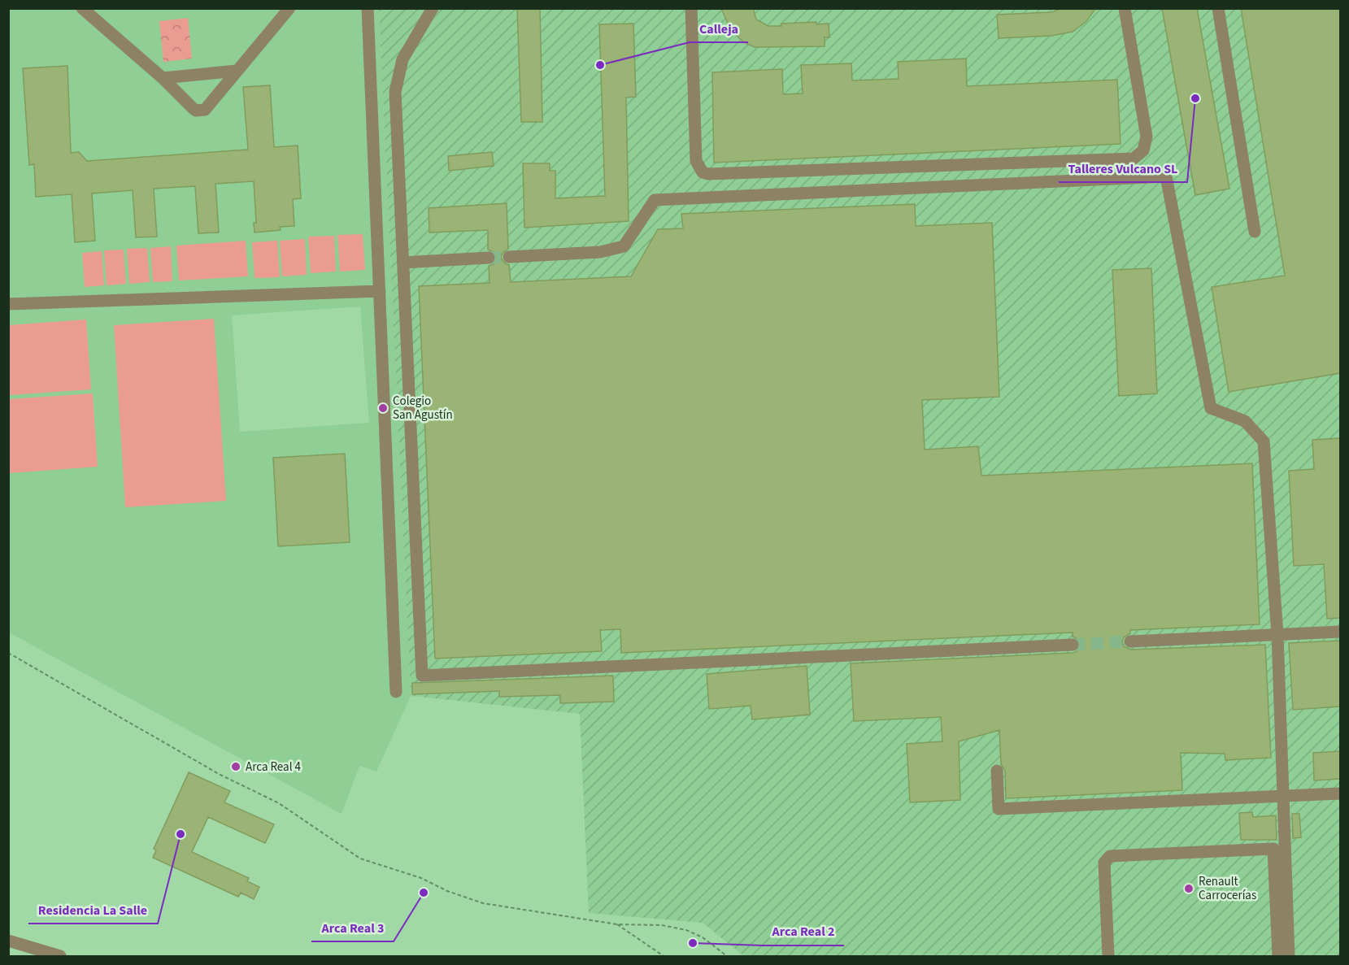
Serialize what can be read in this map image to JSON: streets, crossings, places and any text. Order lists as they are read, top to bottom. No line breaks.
{"places":["Calleja","Talleres Vulcano SL","Colegio San Agustín","Arca Real 4","Residencia La Salle","Renault Carrocerías","Arca Real 3","Arca Real 2"]}
